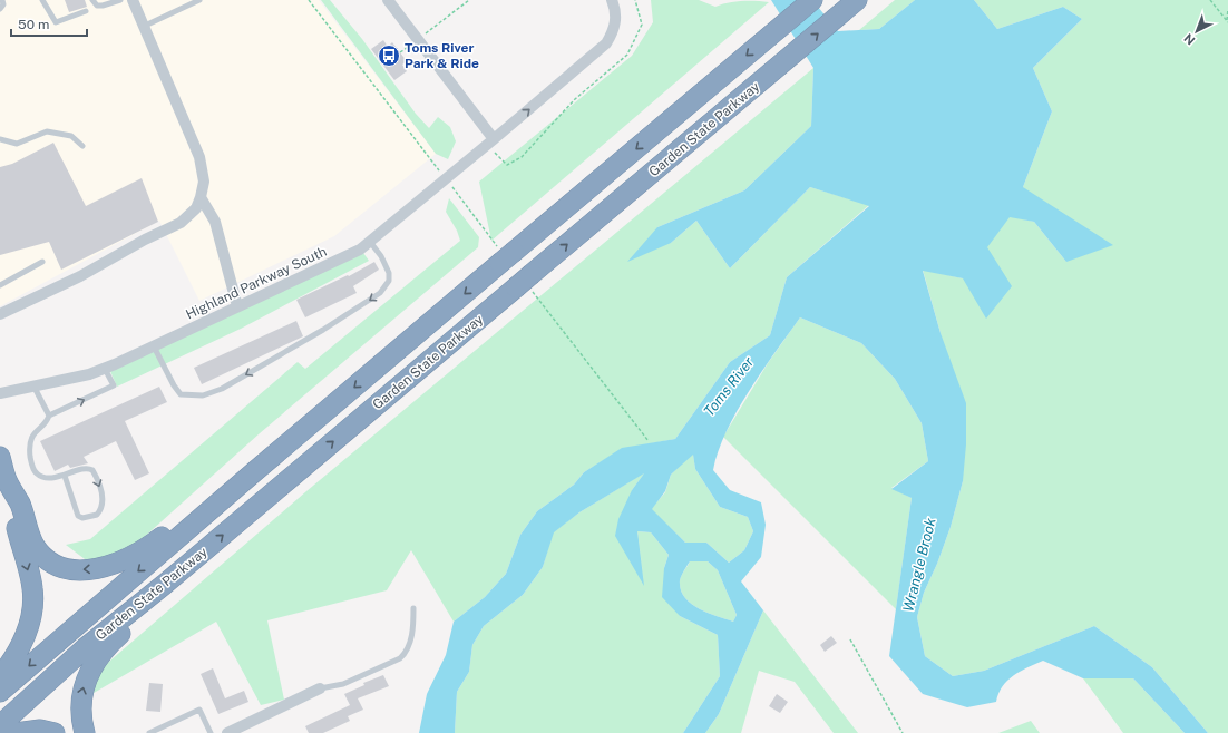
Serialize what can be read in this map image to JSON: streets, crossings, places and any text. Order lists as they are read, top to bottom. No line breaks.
{"streets":{"highway":["Garden State Parkway"],"street":["Highland Parkway South"]},"water":["Toms River","Wrangle Brook"],"places":{"bus stop":["Toms River Park & Ride"]},"scale_bar":"50 m","north":"bottom left"}
